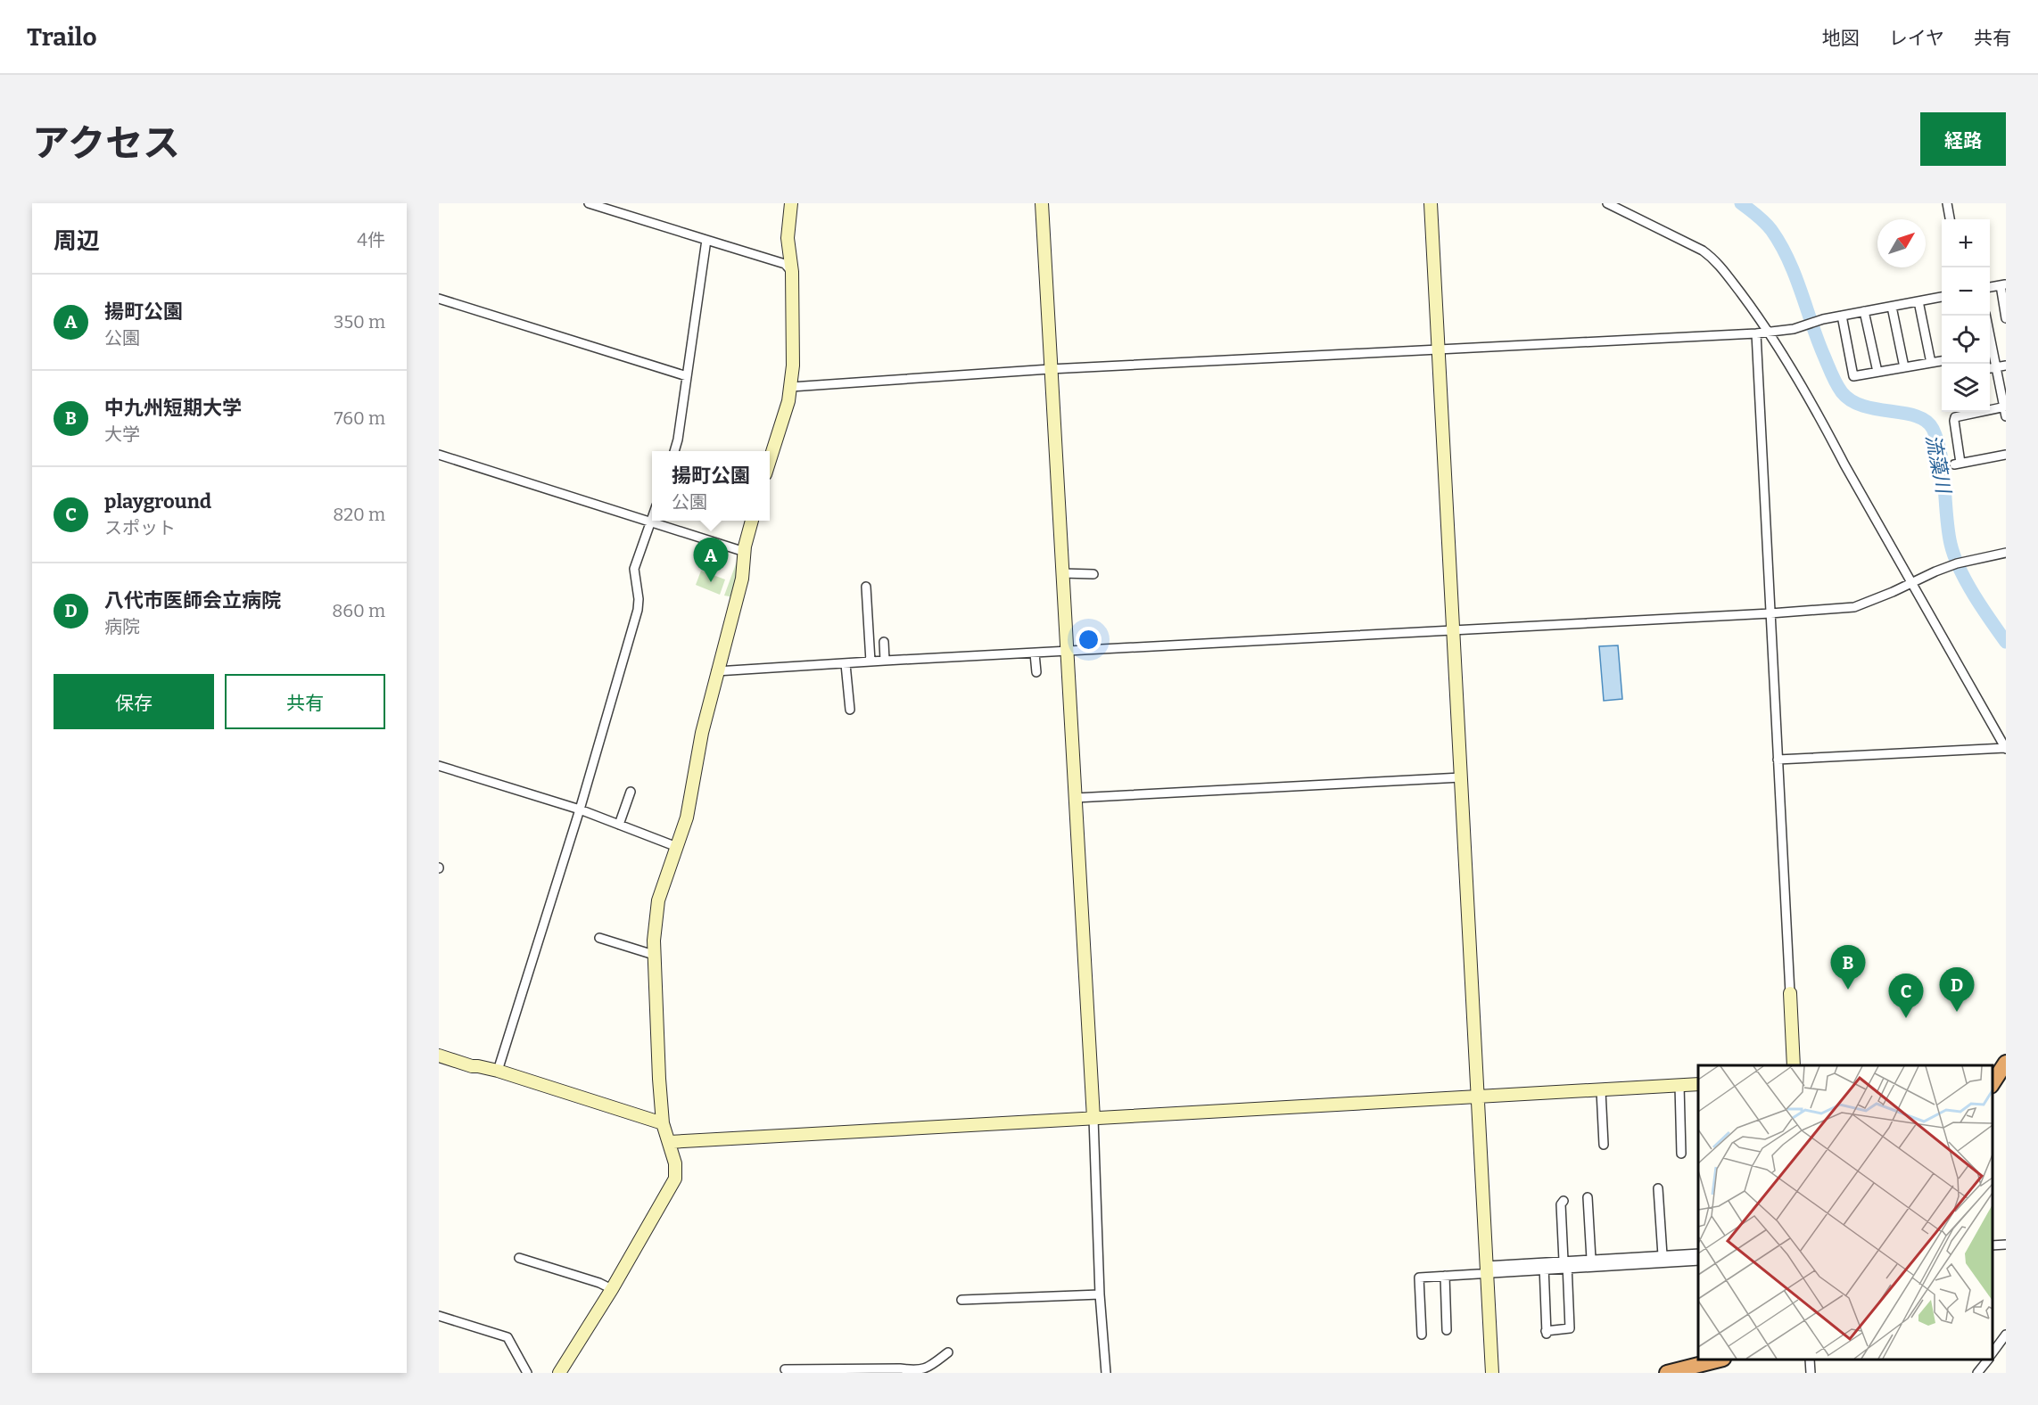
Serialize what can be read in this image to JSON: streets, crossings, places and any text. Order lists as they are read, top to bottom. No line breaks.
{"water":["流藻川"],"north":"top right","page":{"header":"Trailo","nav":["地図","レイヤ","共有"],"title":"アクセス","buttons":["経路",["保存","共有"]],"heading":["周辺","4件"],"map_buttons":["+","−"],"list":[{"mark":"A","name":"揚町公園","note":"公園","value":"350 m"},{"mark":"B","name":"中九州短期大学","note":"大学","value":"760 m"},{"mark":"C","name":"playground","note":"スポット","value":"820 m"},{"mark":"D","name":"八代市医師会立病院","note":"病院","value":"860 m"}],"popup":["揚町公園","公園"],"pins":["A","B","D","C"]}}
